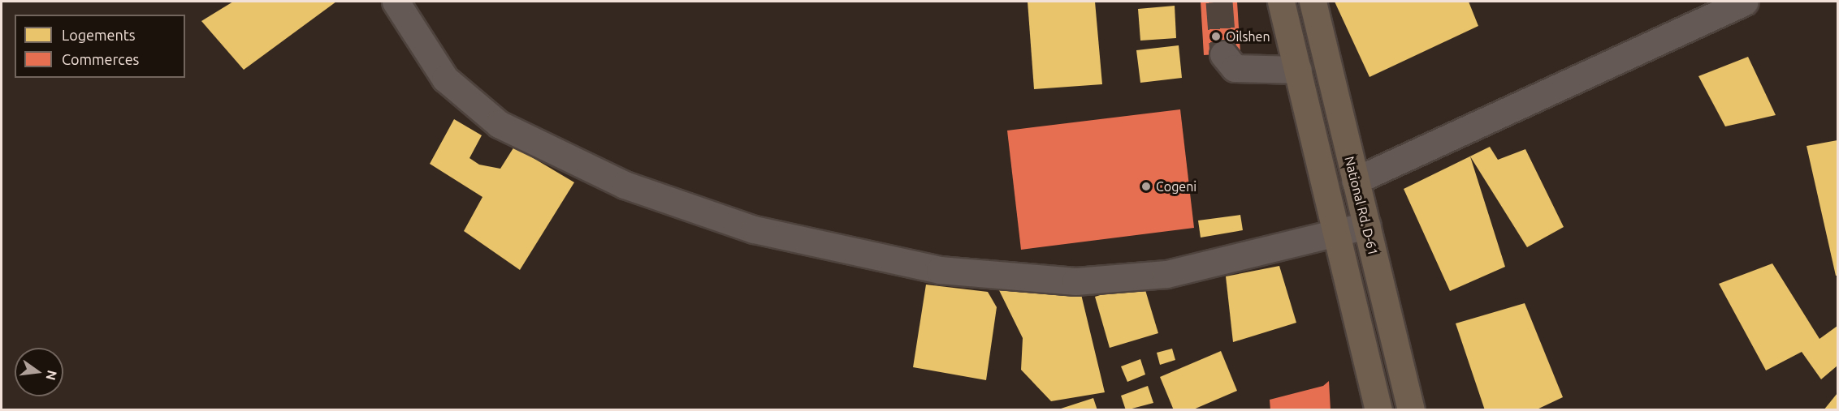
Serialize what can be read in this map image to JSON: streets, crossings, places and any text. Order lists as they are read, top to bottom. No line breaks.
{"streets":{"highway":["National Rd. D-61"]},"places":["Oilshen","Cogeni"],"legend":["Logements","Commerces"],"north":"right"}
